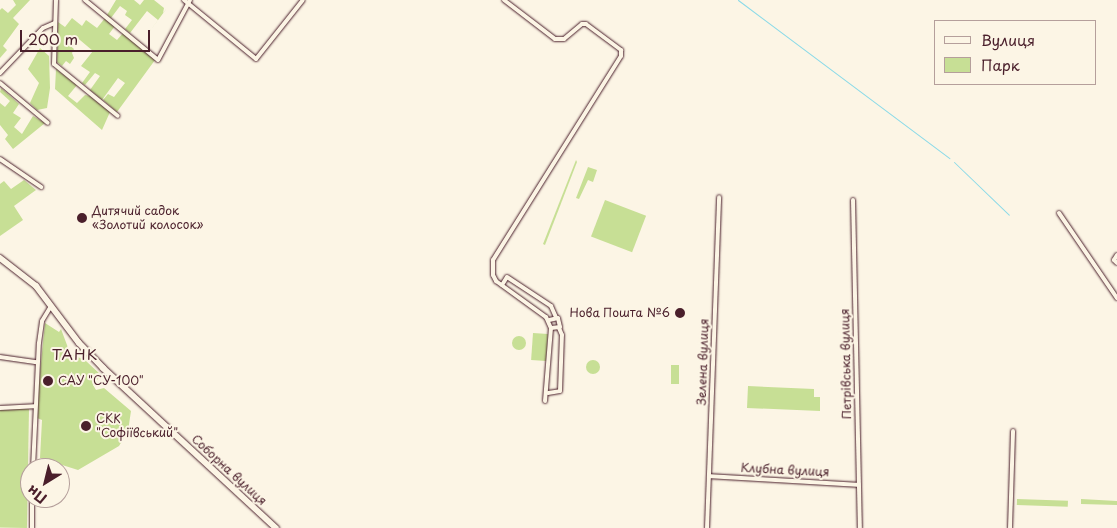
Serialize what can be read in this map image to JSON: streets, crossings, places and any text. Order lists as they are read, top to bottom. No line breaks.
{"streets":{"main road":["Соборна вулиця"],"street":["Зелена вулиця","Петрівська вулиця","Клубна вулиця"]},"crossings":[["Зелена вулиця","Клубна вулиця"],["Петрівська вулиця","Клубна вулиця"]],"districts":["ТАНК"],"places":["Дитячий садок «Золотий колосок»","Нова Пошта №6","САУ \"СУ-100\"","СКК \"Софіївський\""],"legend":["Вулиця","Парк"],"scale_bar":"200 m","north":"bottom left"}
